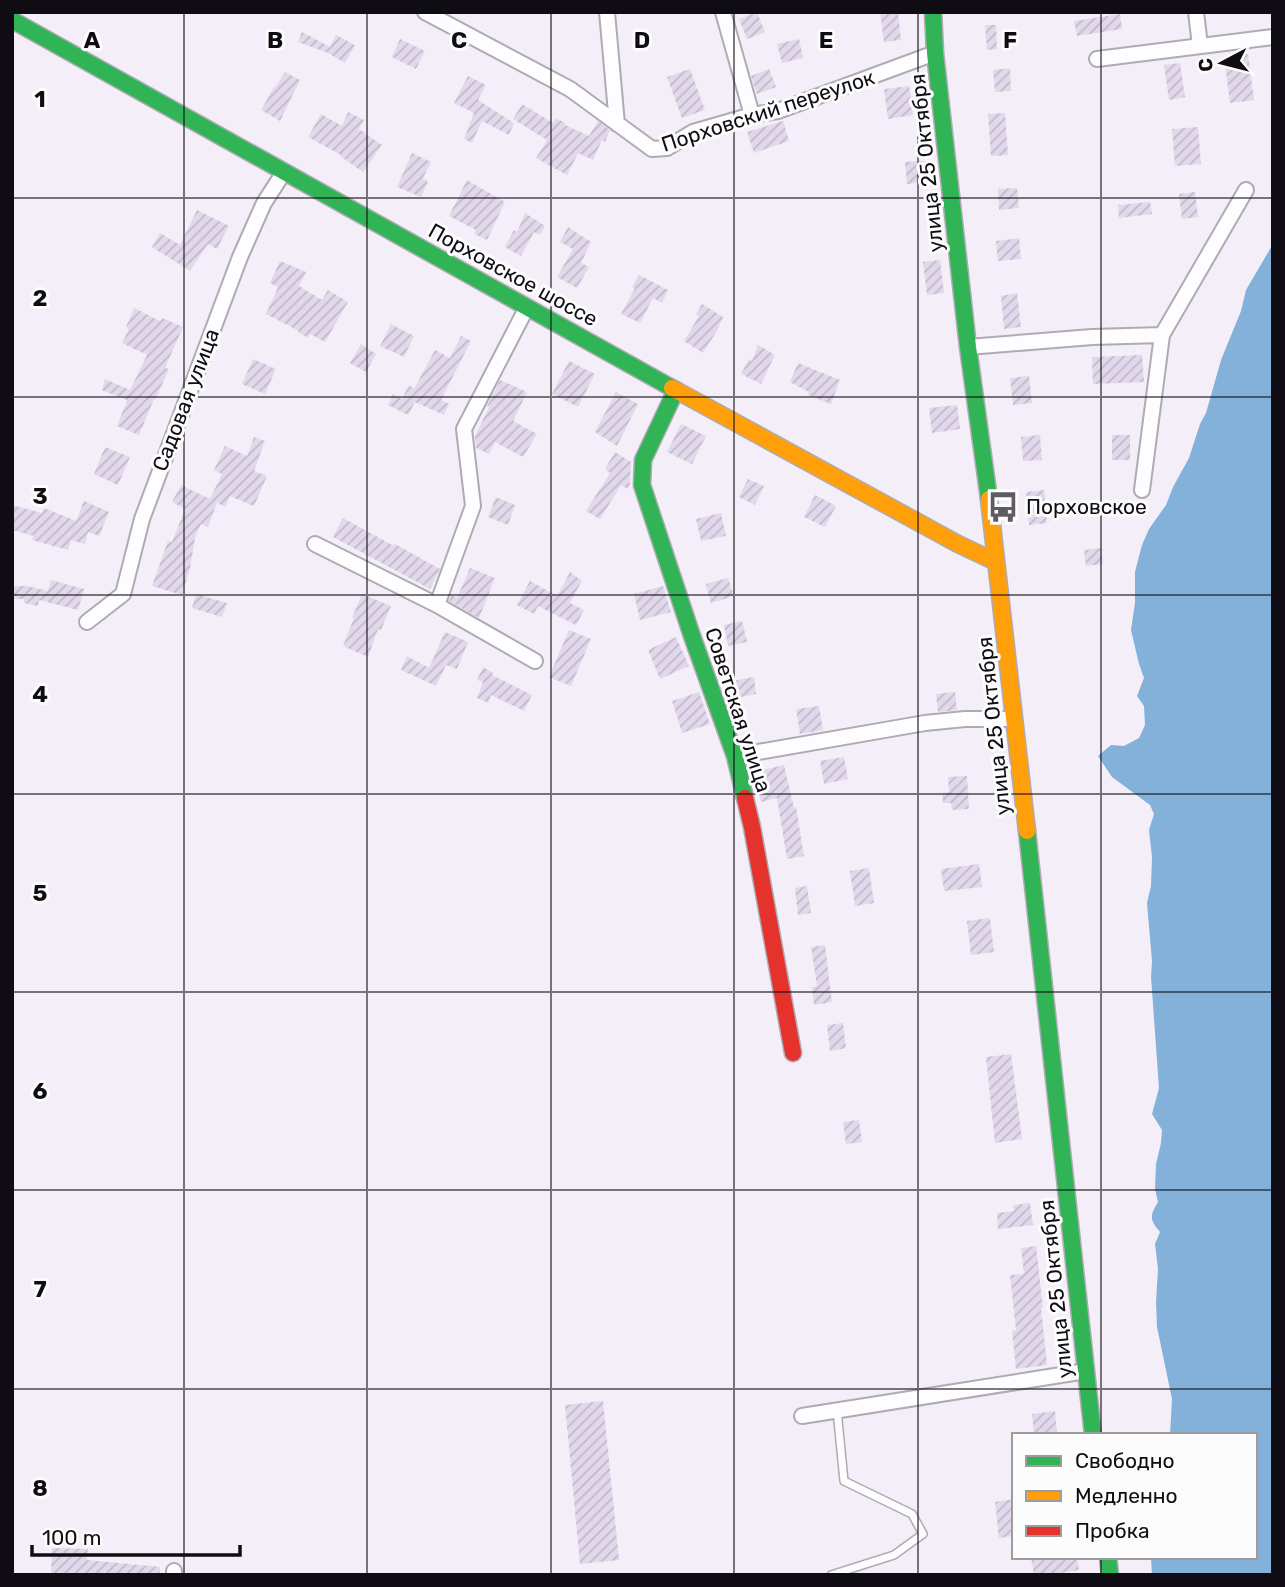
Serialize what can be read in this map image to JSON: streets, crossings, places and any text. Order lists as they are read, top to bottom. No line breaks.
{"streets":{"main road":["улица 25 Октября","Порховское шоссе","Советская улица"],"street":["Порховский переулок","Садовая улица"]},"crossings":[["Порховский переулок","улица 25 Октября"],["улица 25 Октября","Порховское шоссе"],["Порховское шоссе","Садовая улица"],["Порховское шоссе","Советская улица"]],"places":{"bus stop":["Порховское"]},"legend":["Свободно","Медленно","Пробка"],"scale_bar":"100 m","north":"left","grid":{"columns":["A","B","C","D","E","F"],"rows":["1","2","3","4","5","6","7","8"]}}
